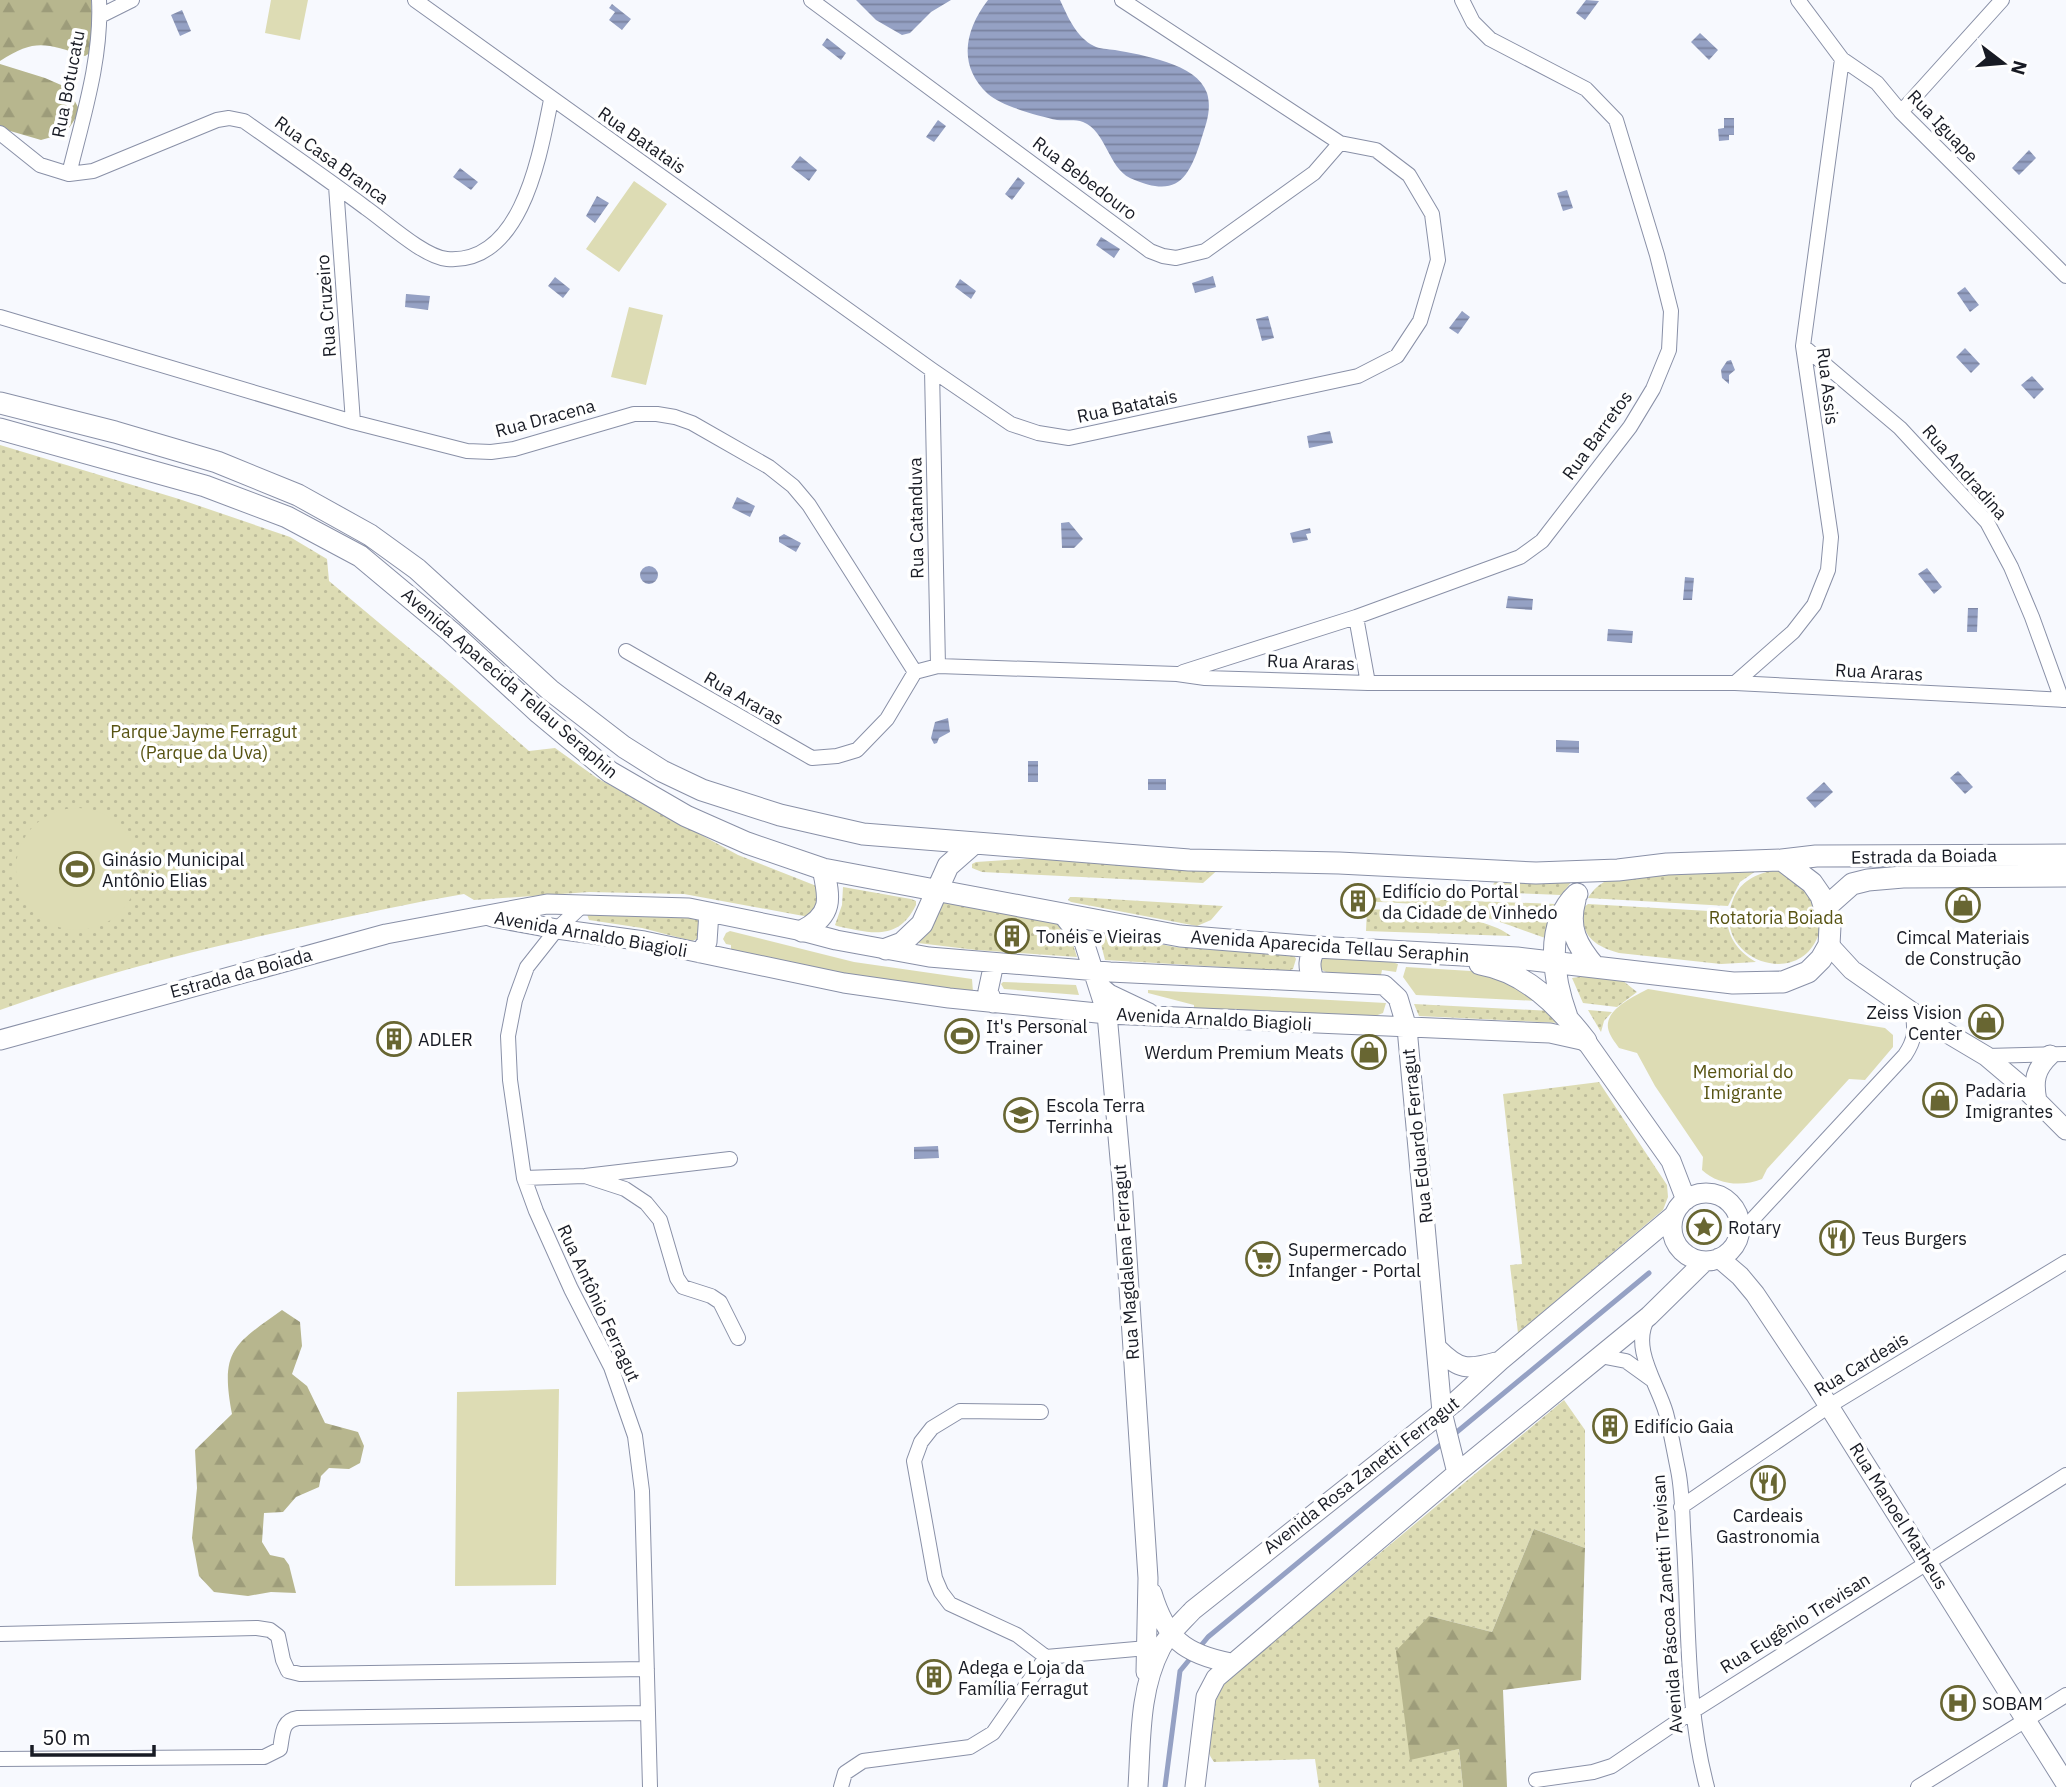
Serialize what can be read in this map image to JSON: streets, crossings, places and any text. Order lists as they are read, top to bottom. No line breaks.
{"streets":{"main road":["Avenida Aparecida Tellau Seraphin","Estrada da Boiada","Avenida Arnaldo Biagioli","Rua Eduardo Ferragut","Rua Magdalena Ferragut","Avenida Rosa Zanetti Ferragut","Rua Manoel Matheus"],"street":["Rua Botucatu","Rua Iguape","Rua Batatais","Rua Casa Branca","Rua Bebedouro","Rua Cruzeiro","Rua Assis","Rua Dracena","Rua Barretos","Rua Andradina","Rua Catanduva","Rua Araras","Rua Antônio Ferragut","Rua Cardeais","Avenida Páscoa Zanetti Trevisan","Rua Eugênio Trevisan"]},"crossings":[["Rua Botucatu","Rua Casa Branca"],["Rua Iguape","Rua Assis"],["Rua Batatais","Rua Casa Branca"],["Rua Batatais","Rua Bebedouro"],["Rua Batatais","Rua Catanduva"],["Rua Casa Branca","Rua Cruzeiro"],["Rua Cruzeiro","Rua Dracena"],["Rua Assis","Rua Andradina"],["Rua Assis","Rua Araras"],["Rua Dracena","Rua Araras"],["Rua Barretos","Rua Araras"],["Rua Andradina","Rua Araras"],["Rua Catanduva","Rua Araras"],["Avenida Aparecida Tellau Seraphin","Estrada da Boiada"],["Avenida Aparecida Tellau Seraphin","Rua Magdalena Ferragut"],["Estrada da Boiada","Avenida Arnaldo Biagioli"],["Avenida Arnaldo Biagioli","Rua Eduardo Ferragut"],["Avenida Arnaldo Biagioli","Rua Magdalena Ferragut"],["Avenida Arnaldo Biagioli","Rua Antônio Ferragut"],["Rua Eduardo Ferragut","Avenida Rosa Zanetti Ferragut"],["Rua Magdalena Ferragut","Avenida Rosa Zanetti Ferragut"],["Rua Cardeais","Rua Manoel Matheus"],["Rua Cardeais","Avenida Páscoa Zanetti Trevisan"],["Avenida Rosa Zanetti Ferragut","Rua Manoel Matheus"],["Rua Manoel Matheus","Rua Eugênio Trevisan"],["Avenida Páscoa Zanetti Trevisan","Rua Eugênio Trevisan"]],"parks":["Parque Jayme Ferragut (Parque da Uva)","Rotatoria Boiada","Memorial do Imigrante"],"places":{"sports":["Ginásio Municipal Antônio Elias","It's Personal Trainer"],"building":["Edifício do Portal da Cidade de Vinhedo","Tonéis e Vieiras","ADLER","Edifício Gaia","Adega e Loja da Família Ferragut"],"shop":["Cimcal Materiais de Construção","Zeiss Vision Center","Werdum Premium Meats","Padaria Imigrantes"],"school or university":["Escola Terra Terrinha"],"place":["Rotary"],"restaurant":["Teus Burgers","Cardeais Gastronomia"],"supermarket":["Supermercado Infanger - Portal"],"hospital":["SOBAM"]},"scale_bar":"50 m","north":"right"}
